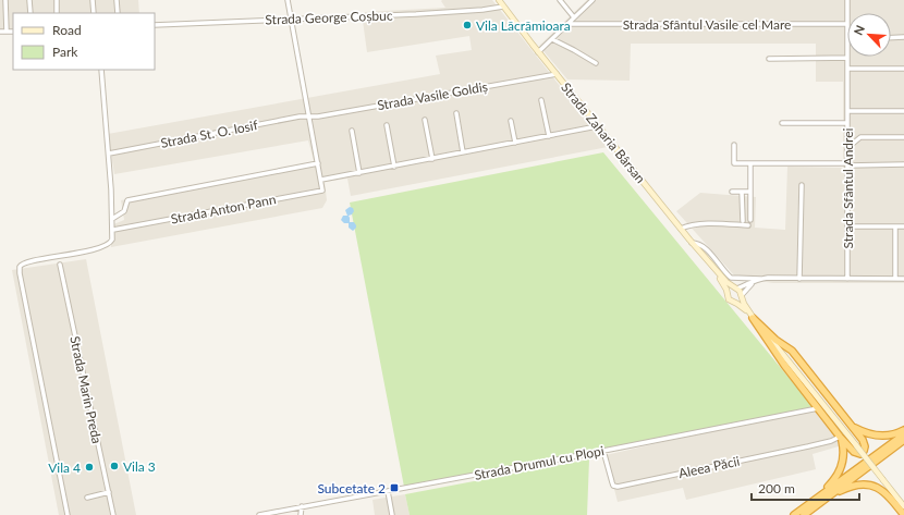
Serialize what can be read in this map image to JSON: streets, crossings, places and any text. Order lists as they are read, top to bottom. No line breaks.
{"streets":{"main road":["Strada Zaharia Bârsan"],"street":["Strada George Coșbuc","Strada Sfântul Vasile cel Mare","Strada Vasile Goldiș","Strada St. O. Iosif","Strada Sfântul Andrei","Strada Anton Pann","Strada Marin Preda","Strada Drumul cu Plopi","Aleea Păcii"]},"crossings":[["Strada George Coșbuc","Strada Zaharia Bârsan"],["Strada Vasile Goldiș","Strada Zaharia Bârsan"],["Strada Vasile Goldiș","Strada St. O. Iosif"],["Strada Drumul cu Plopi","Aleea Păcii"]],"places":{"other":["Vila Lăcrămioara","Vila 3","Vila 4"],"transit":["Subcetate 2"]},"legend":["Road","Park"],"scale_bar":"200 m","north":"top left"}
